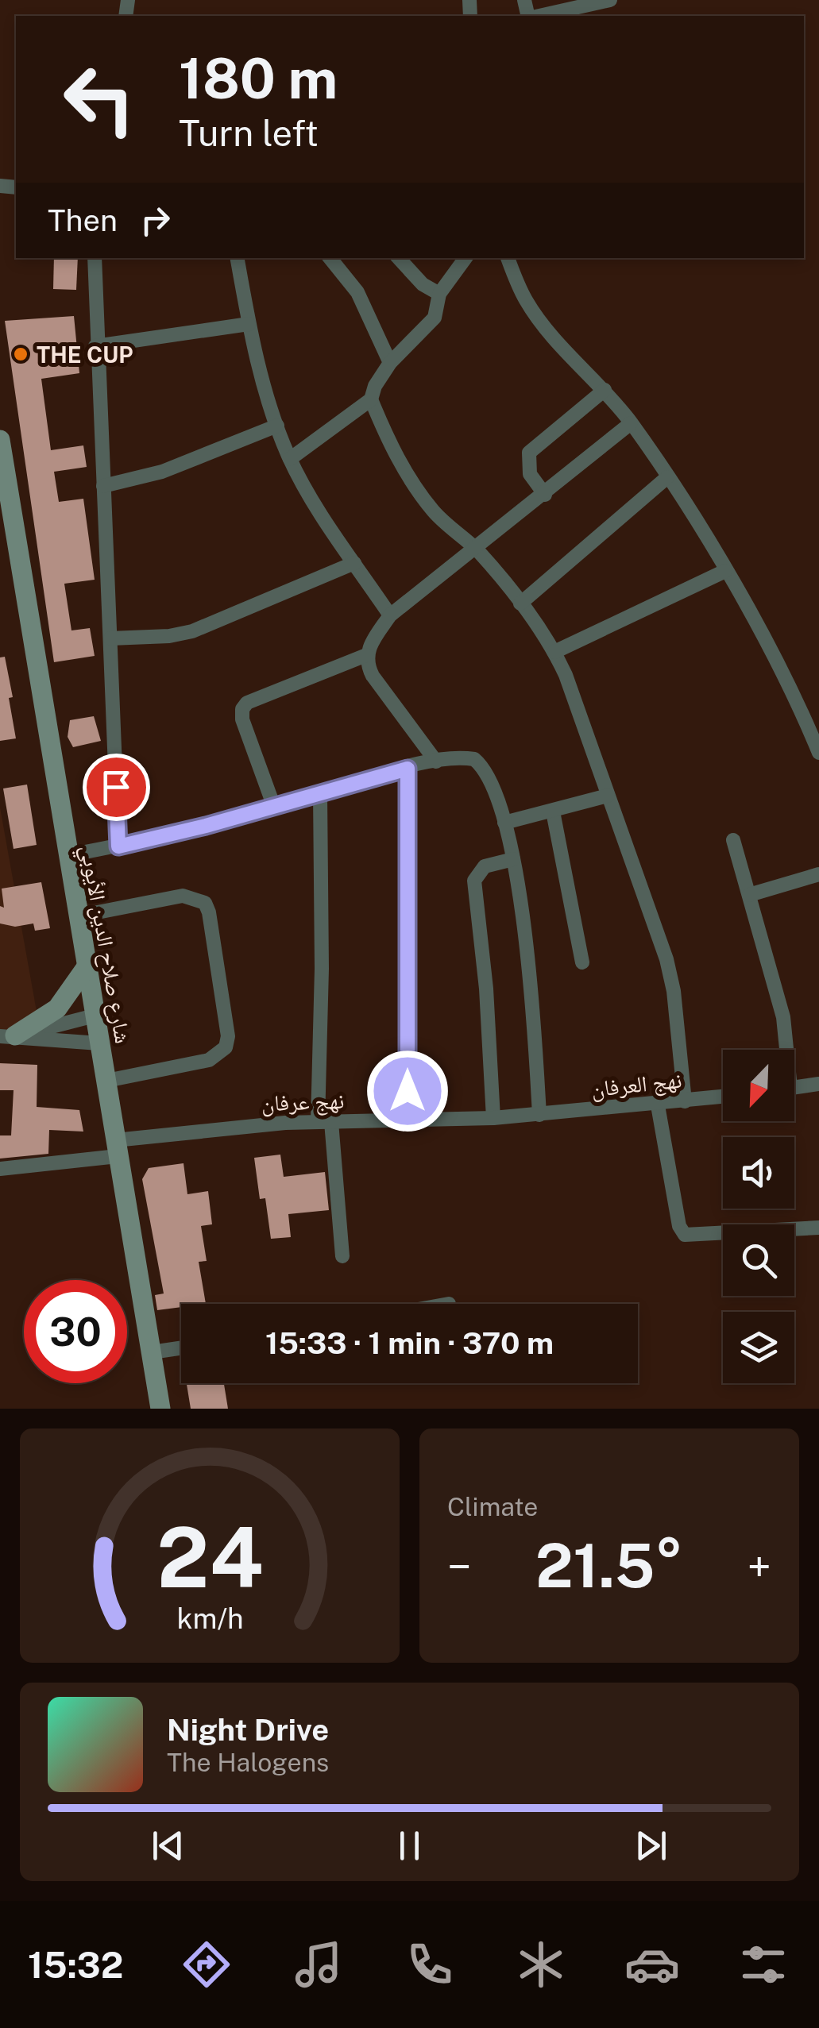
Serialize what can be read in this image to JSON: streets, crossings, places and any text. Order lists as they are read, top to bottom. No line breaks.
{"streets":{"main road":["شارع صلاح الدين الأيوبي"],"street":["نهج العرفان","نهج عرفان"]},"crossings":[["شارع صلاح الدين الأيوبي","نهج عرفان"],["نهج العرفان","نهج عرفان"]],"places":["THE CUP"],"north":"bottom left","page":{"turn":["180 m","Turn left"],"then":"Then","limit":"30","trip":"15:33 · 1 min · 370 m","tile":"Climate","heat":["−","21.5°","+"],"song":["Night Drive","The Halogens"],"tabs":"15:32","gauge":["24","km/h"]}}
